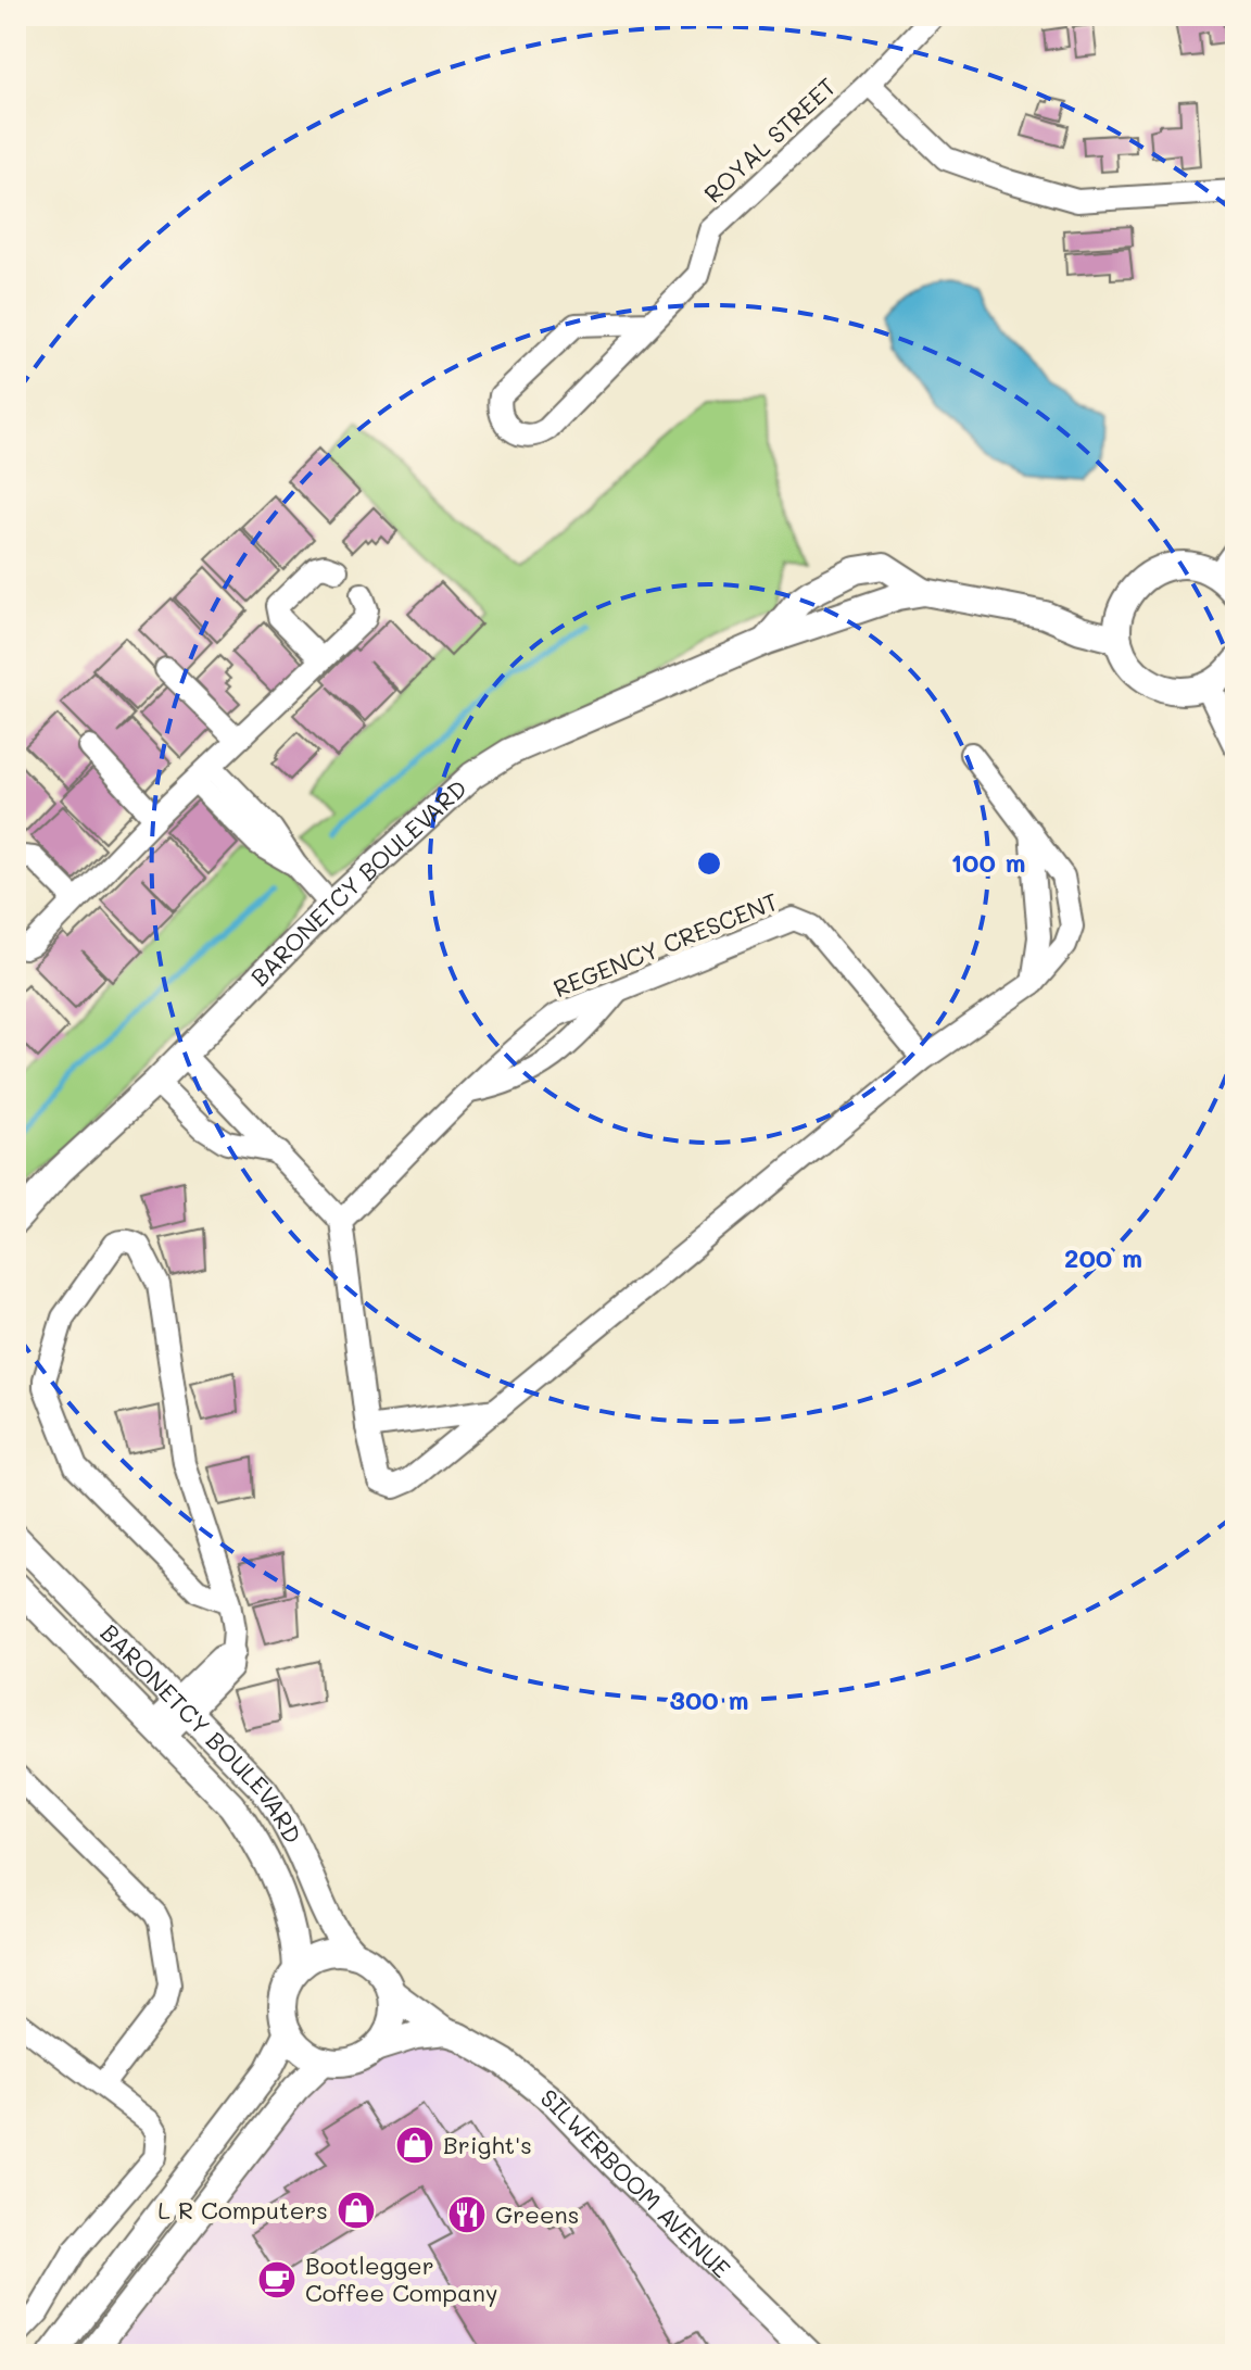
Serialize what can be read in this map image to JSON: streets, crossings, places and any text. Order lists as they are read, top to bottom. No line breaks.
{"streets":{"street":["ROYAL STREET","BARONETCY BOULEVARD","REGENCY CRESCENT","SILWERBOOM AVENUE"]},"crossings":[["BARONETCY BOULEVARD","SILWERBOOM AVENUE"]],"places":{"shop":["Bright's","L R Computers"],"restaurant":["Greens"],"cafe":["Bootlegger Coffee Company"]},"rings":["100 m","200 m","300 m"]}
